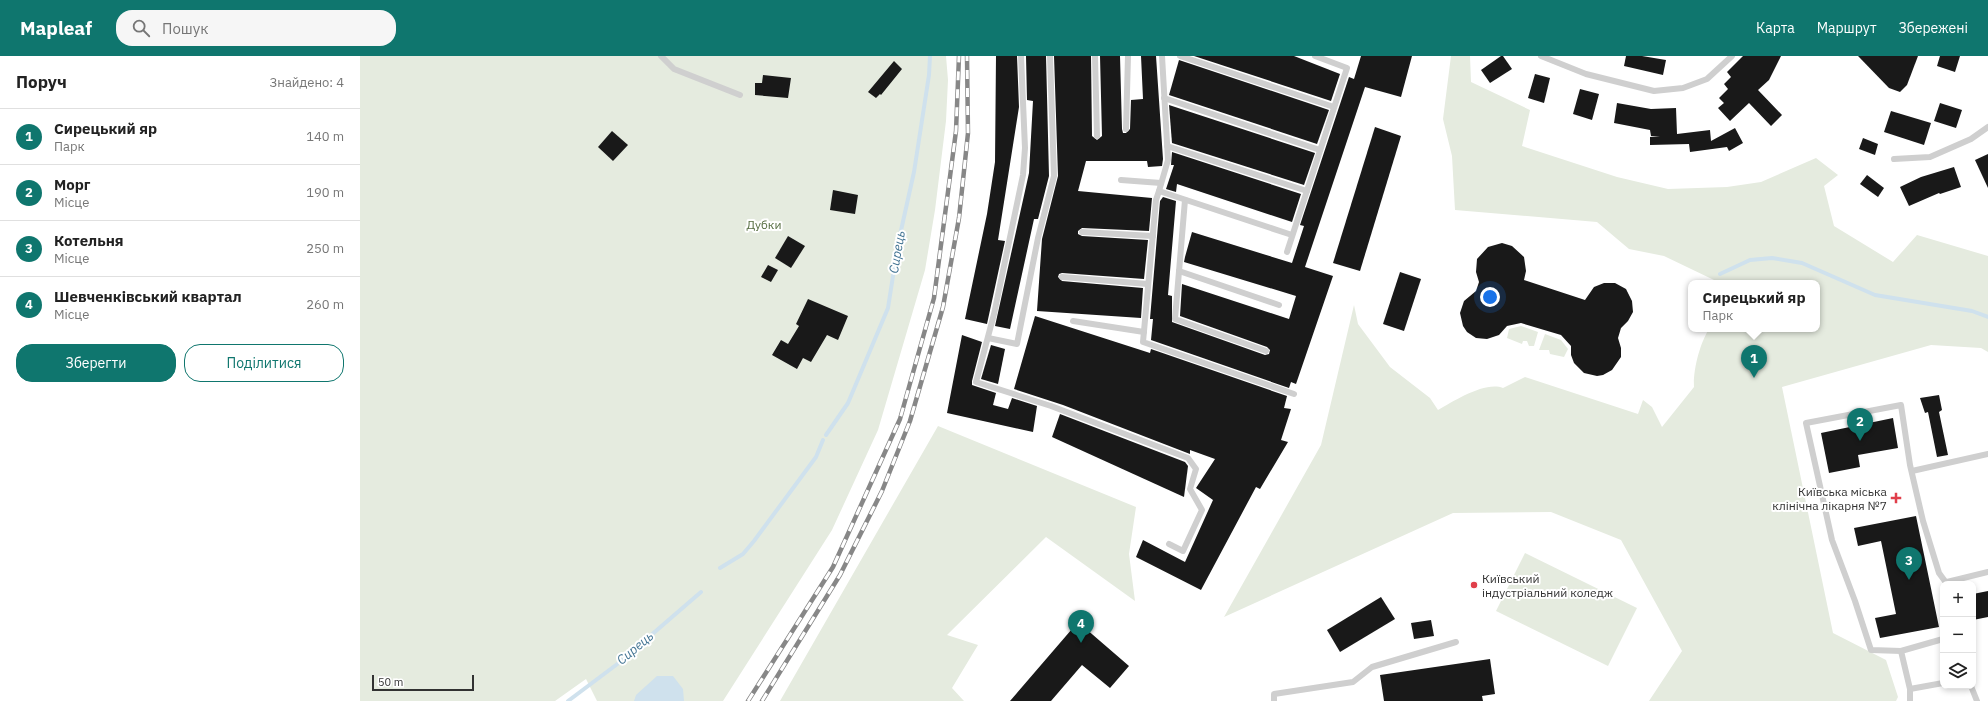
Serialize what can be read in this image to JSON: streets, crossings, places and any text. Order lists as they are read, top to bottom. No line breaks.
{"water":["Сирець"],"parks":["Дубки"],"places":{"health":["Київська міська клінічна лікарня №7"],"other":["Київський індустріальний коледж"]},"scale_bar":"50 m","page":{"header":"Mapleaf","search":"Пошук","nav":["Карта","Маршрут","Збережені"],"heading":["Поруч","Знайдено: 4"],"list":[{"mark":"1","name":"Сирецький яр","note":"Парк","value":"140 m"},{"mark":"2","name":"Морг","note":"Місце","value":"190 m"},{"mark":"3","name":"Котельня","note":"Місце","value":"250 m"},{"mark":"4","name":"Шевченківський квартал","note":"Місце","value":"260 m"}],"popup":["Сирецький яр","Парк"],"buttons":["Зберегти","Поділитися"],"pins":["1","2","3","4"],"map_buttons":["+","−"],"scale":"50 m"}}
